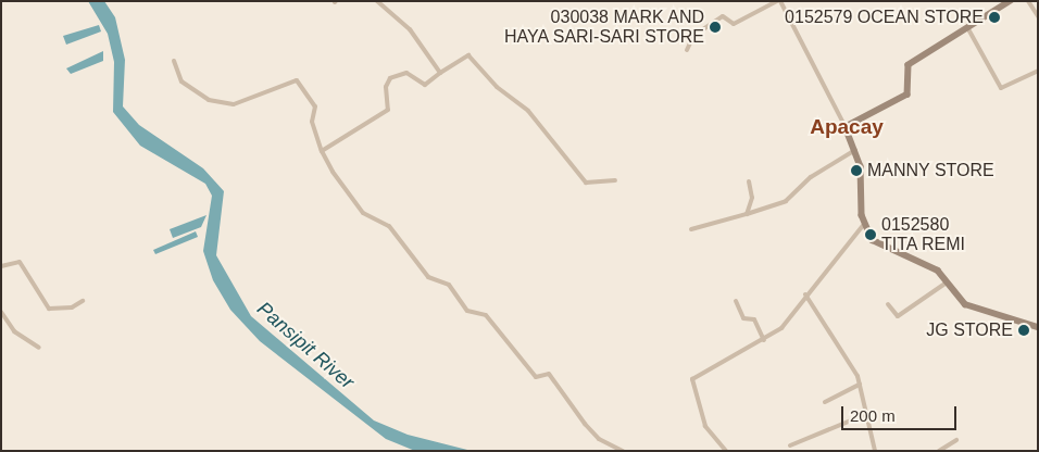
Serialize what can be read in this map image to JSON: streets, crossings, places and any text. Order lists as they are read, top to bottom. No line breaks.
{"districts":["Apacay"],"water":["Pansipit River"],"places":["0152579 OCEAN STORE","030038 MARK AND HAYA SARI-SARI STORE","MANNY STORE","0152580 TITA REMI","JG STORE"],"scale_bar":"200 m"}
